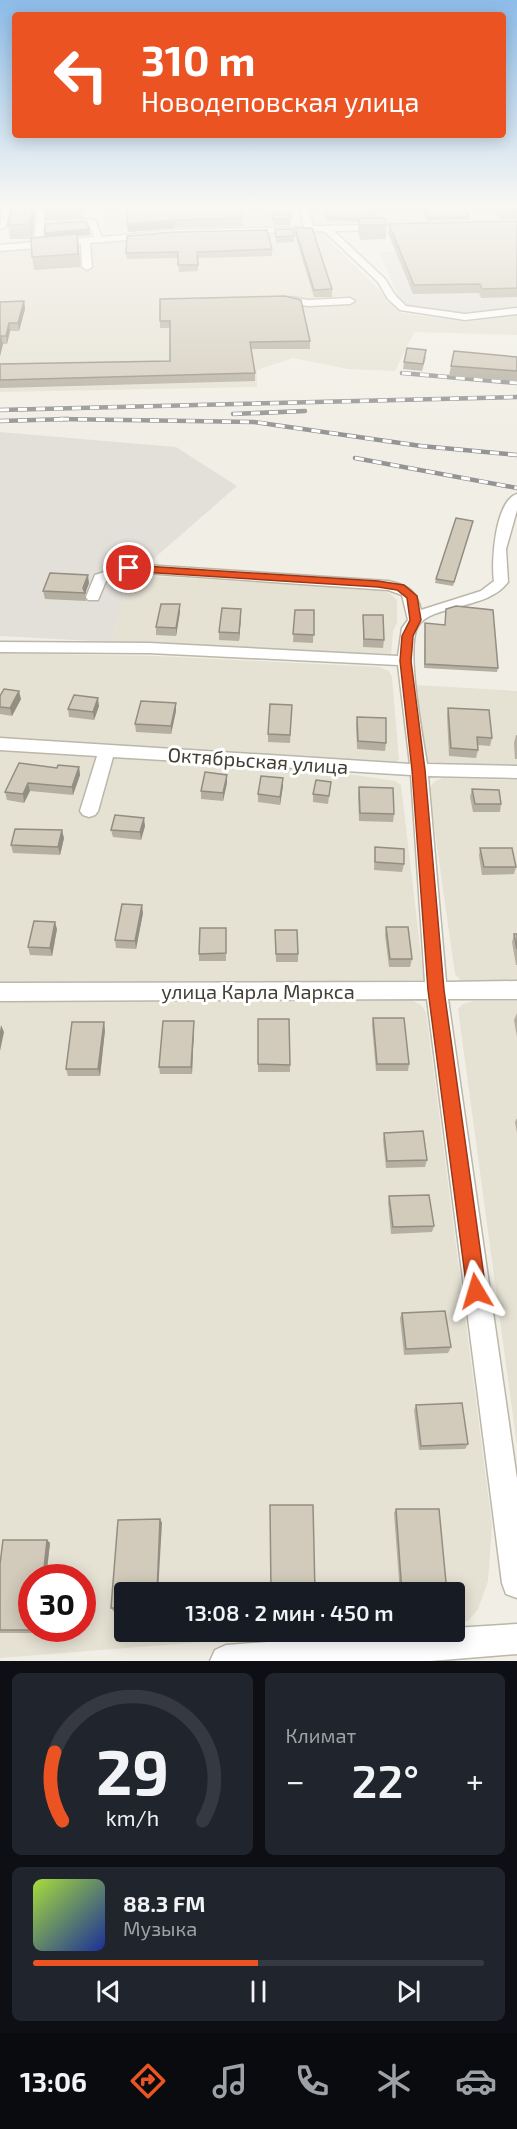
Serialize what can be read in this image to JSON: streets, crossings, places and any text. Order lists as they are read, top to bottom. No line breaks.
{"streets":{"street":["Октябрьская улица","улица Карла Маркса"]},"page":{"turn":["310 m","Новодеповская улица"],"limit":"30","trip":"13:08 · 2 мин · 450 m","tile":"Климат","heat":["−","22°","+"],"song":["88.3 FM","Музыка"],"tabs":"13:06","gauge":["29","km/h"]}}
